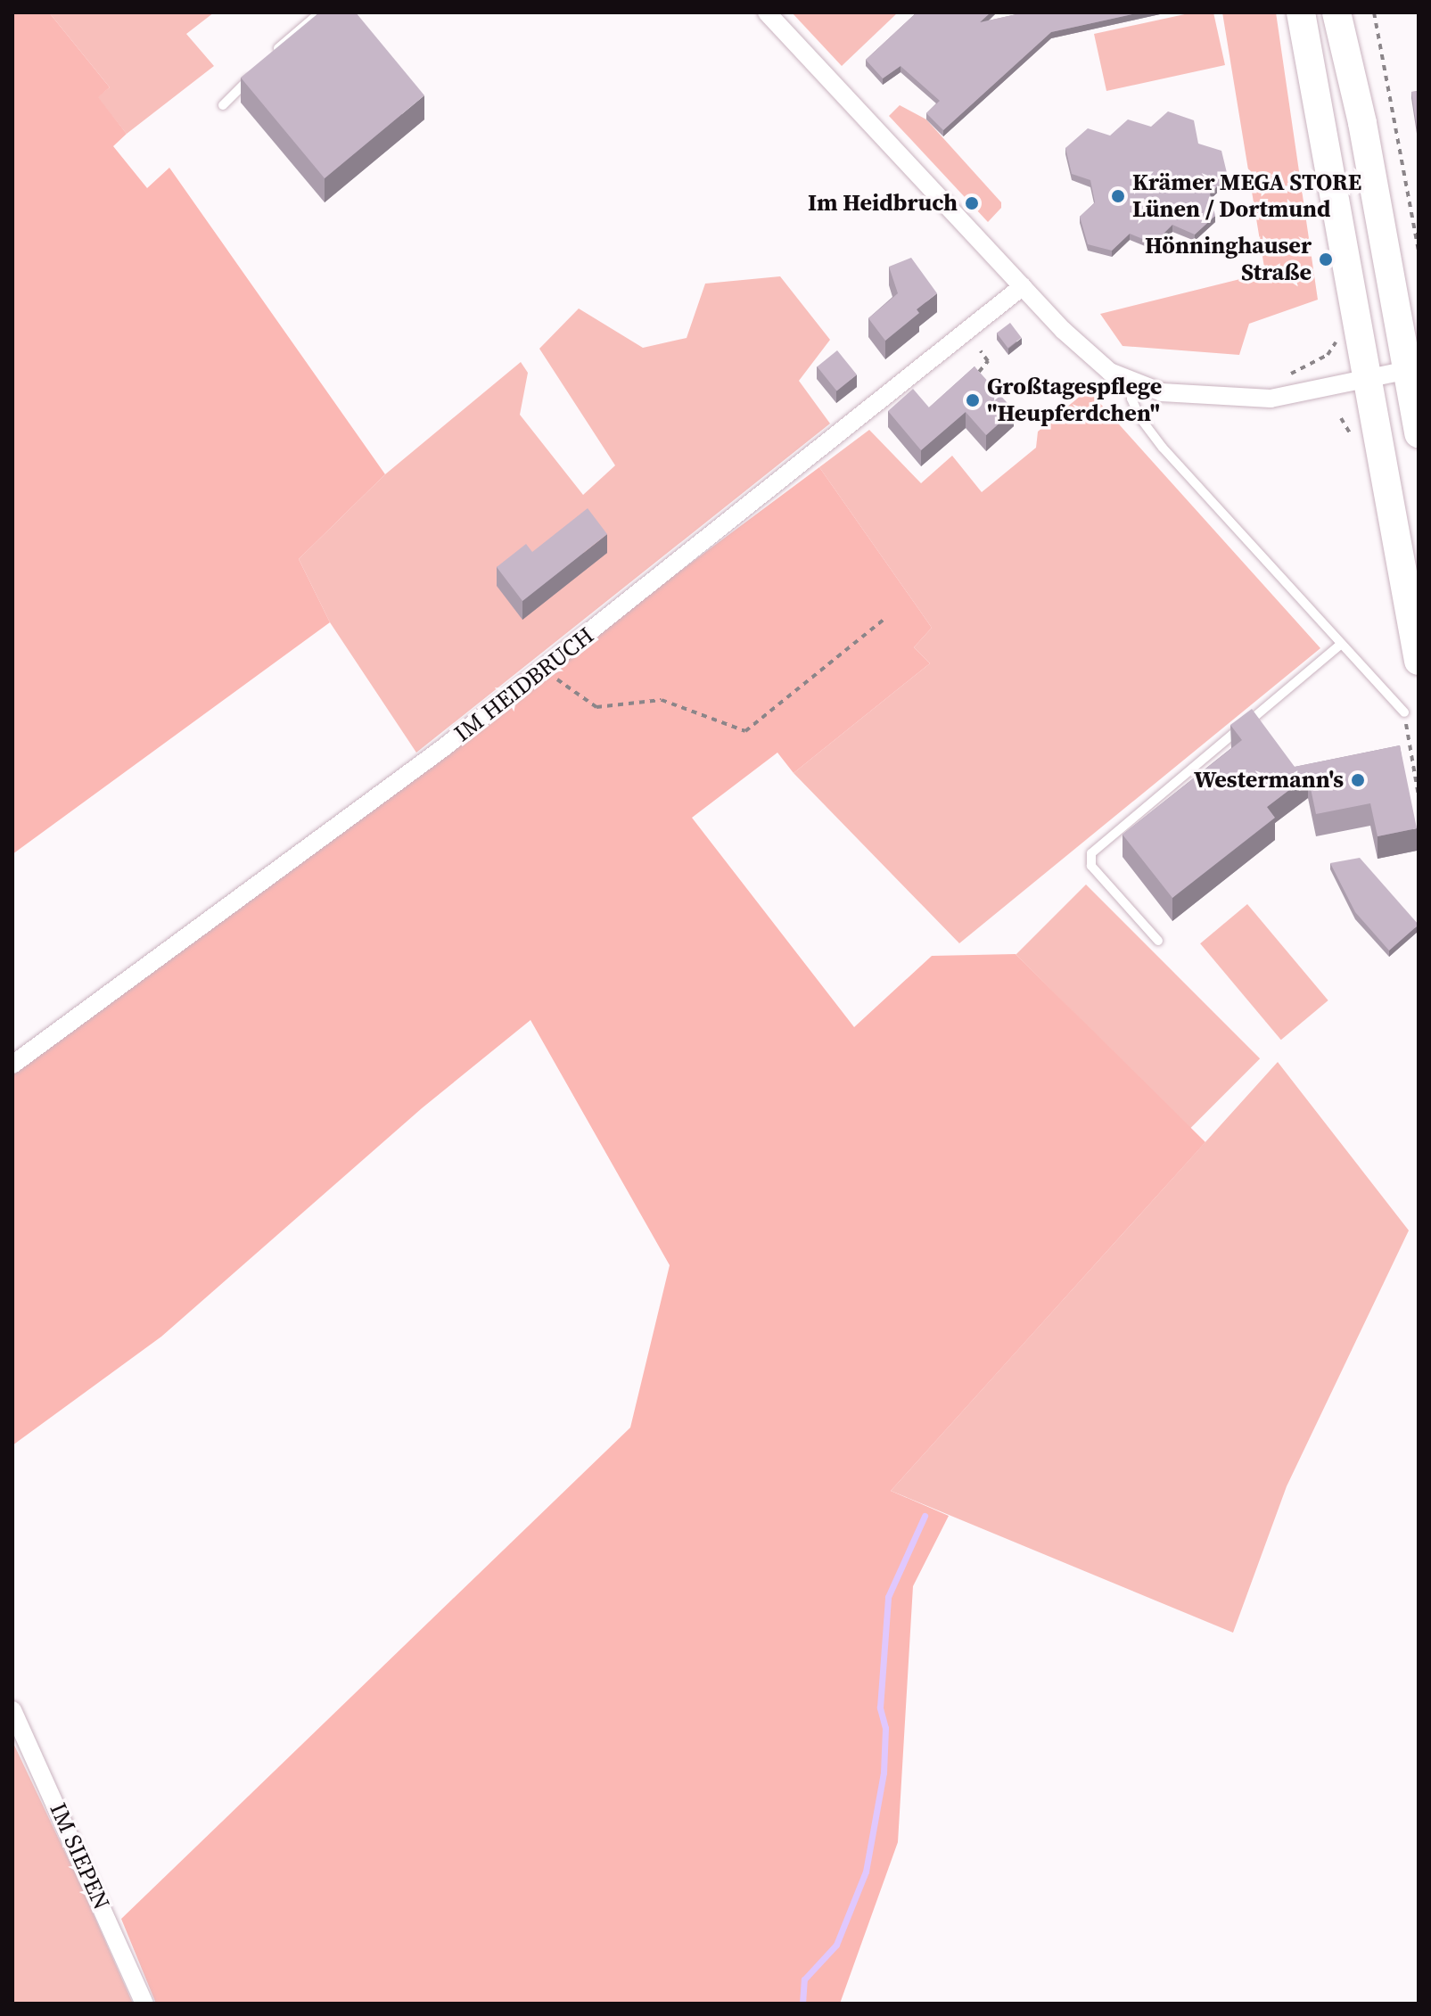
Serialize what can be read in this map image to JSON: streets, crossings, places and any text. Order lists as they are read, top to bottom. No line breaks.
{"streets":{"street":["IM HEIDBRUCH","IM SIEPEN"]},"places":["Krämer MEGA STORE Lünen / Dortmund","Im Heidbruch","Hönninghauser Straße","Großtagespflege \"Heupferdchen\"","Westermann's"]}
